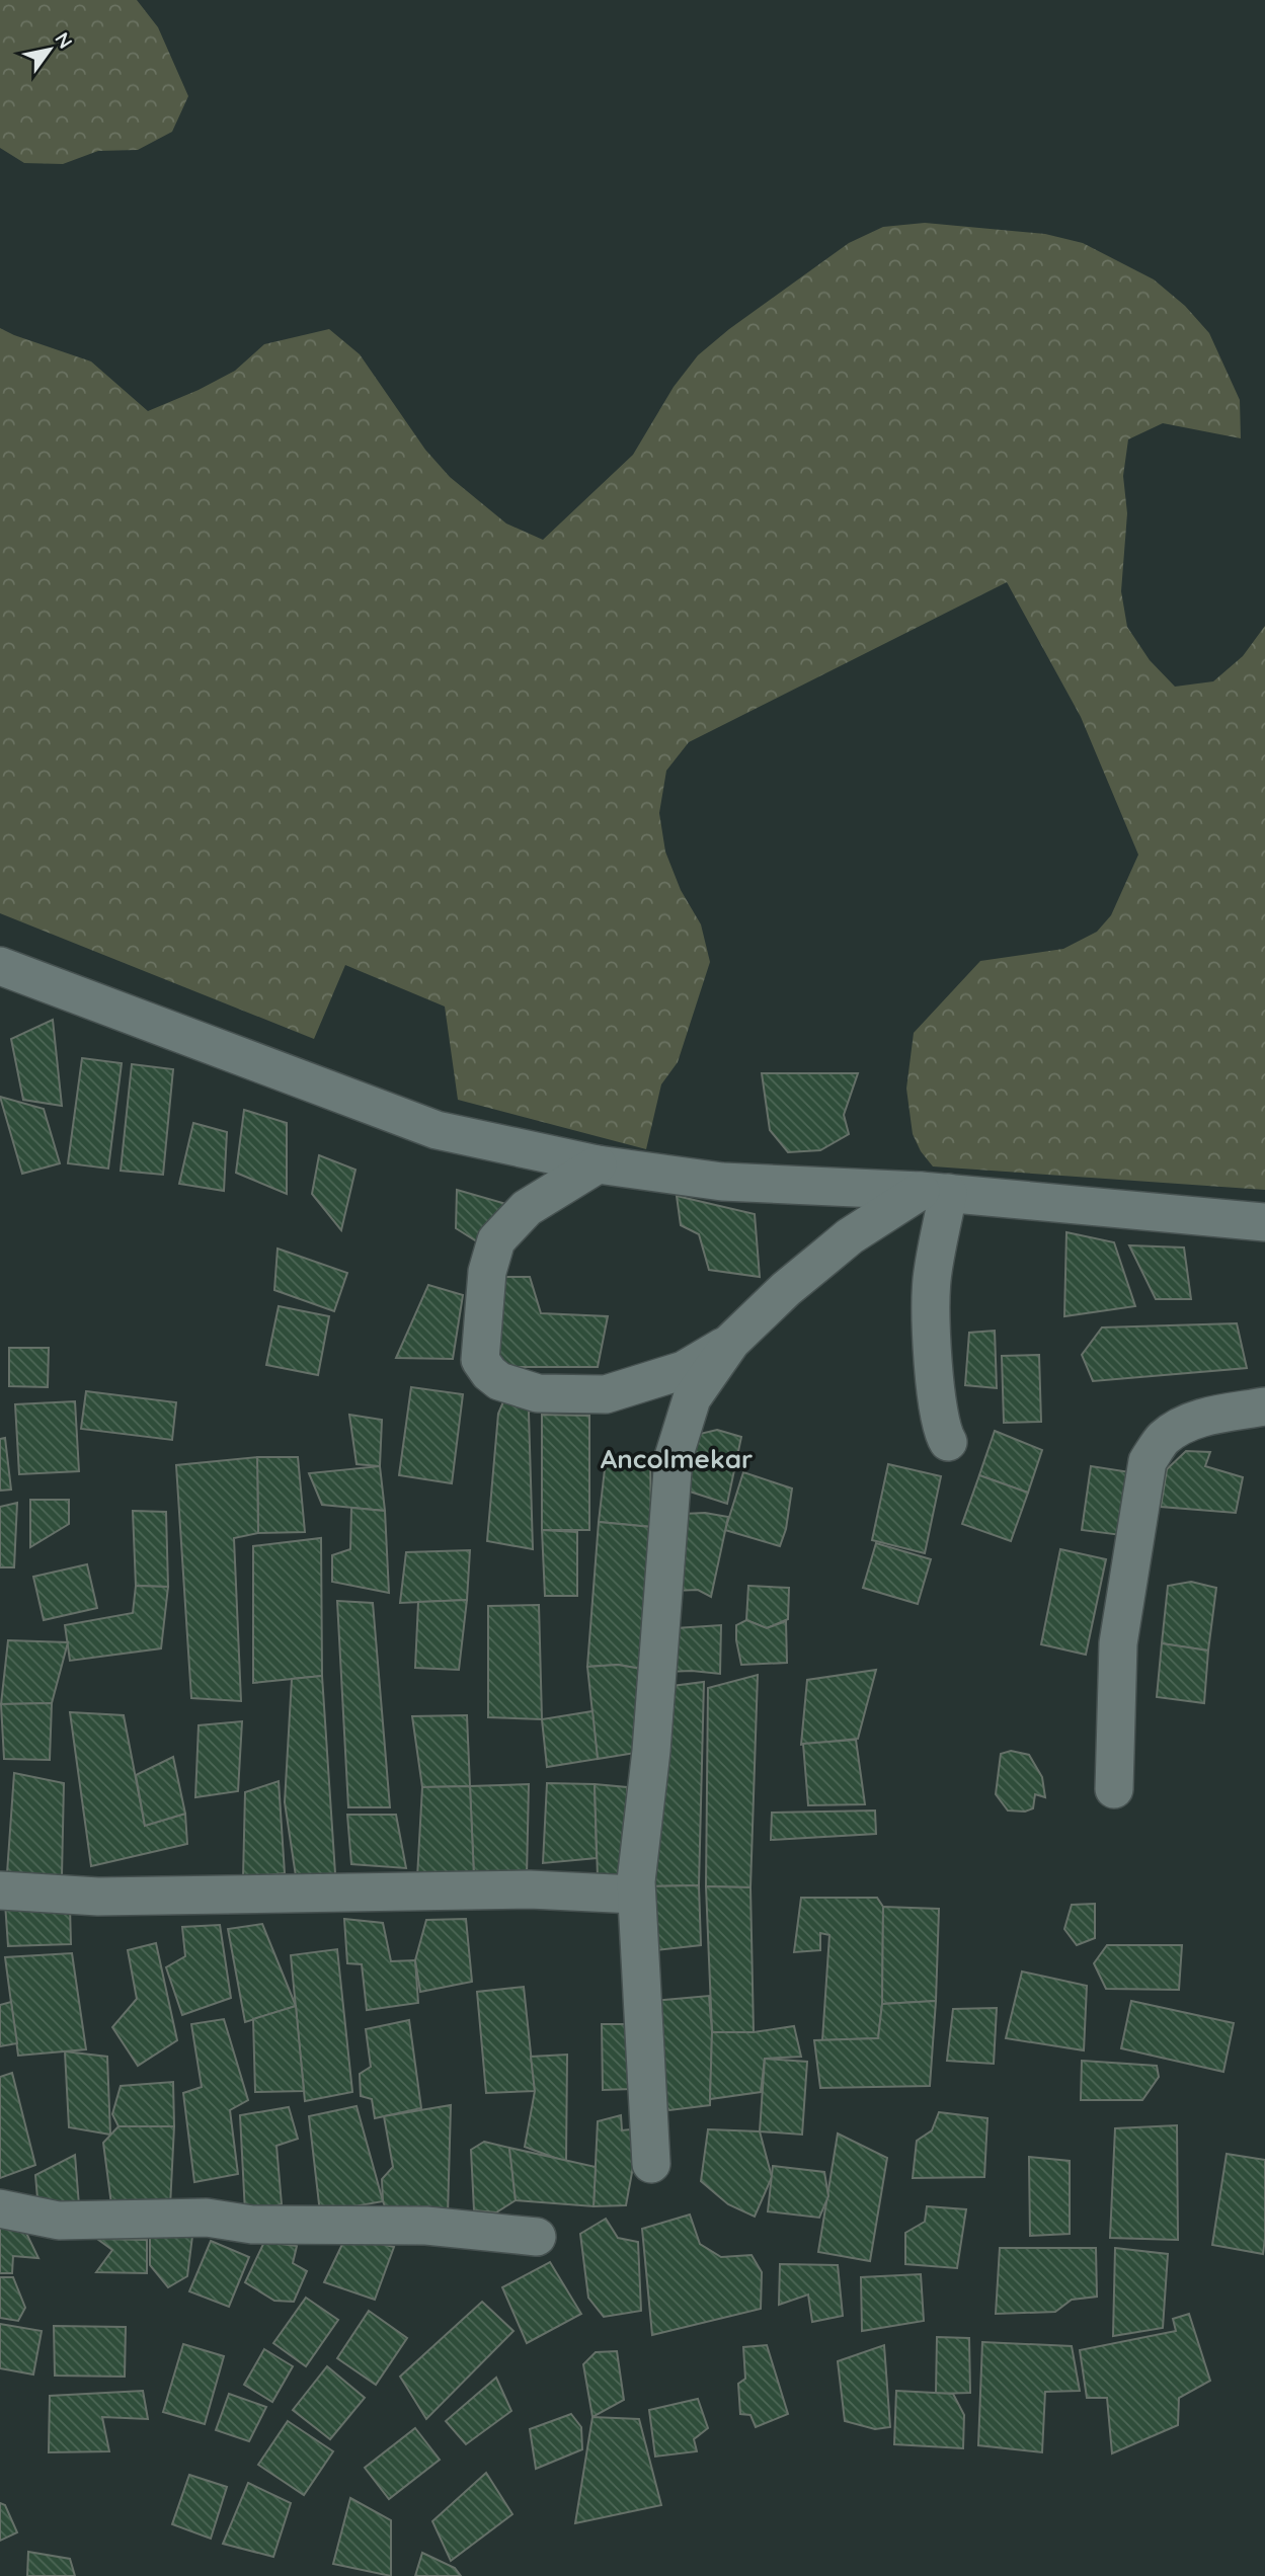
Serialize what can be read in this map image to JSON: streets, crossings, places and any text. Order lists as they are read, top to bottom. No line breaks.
{"districts":["Ancolmekar"],"north":"top right"}
